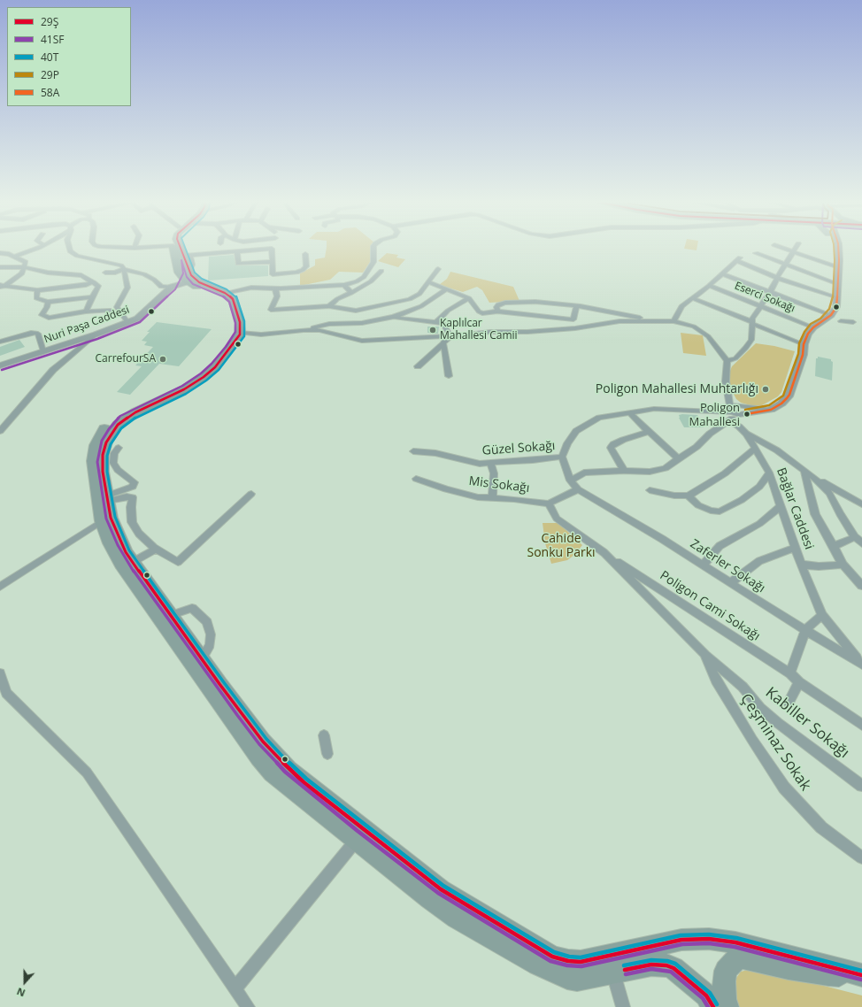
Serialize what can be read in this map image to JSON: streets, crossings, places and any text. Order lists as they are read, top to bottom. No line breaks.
{"streets":{"street":["Eserci Sokağı","Nuri Paşa Caddesi","Güzel Sokağı","Mis Sokağı","Bağlar Caddesi","Zaferler Sokağı","Poligon Cami Sokağı","Kabiller Sokağı","Çeşminaz Sokak"]},"crossings":[["Mis Sokağı","Poligon Cami Sokağı"],["Bağlar Caddesi","Zaferler Sokağı"],["Poligon Cami Sokağı","Kabiller Sokağı"],["Kabiller Sokağı","Çeşminaz Sokak"]],"parks":["Cahide Sonku Parkı"],"places":["Kaplılcar Mahallesi Camii","CarrefourSA","Poligon Mahallesi Muhtarlığı","Poligon Mahallesi"],"lines":["transit line 29Ş","transit line 40T","transit line 29P","transit line 58A","transit line 41SF"],"legend":["29Ş","41SF","40T","29P","58A"],"north":"bottom"}
